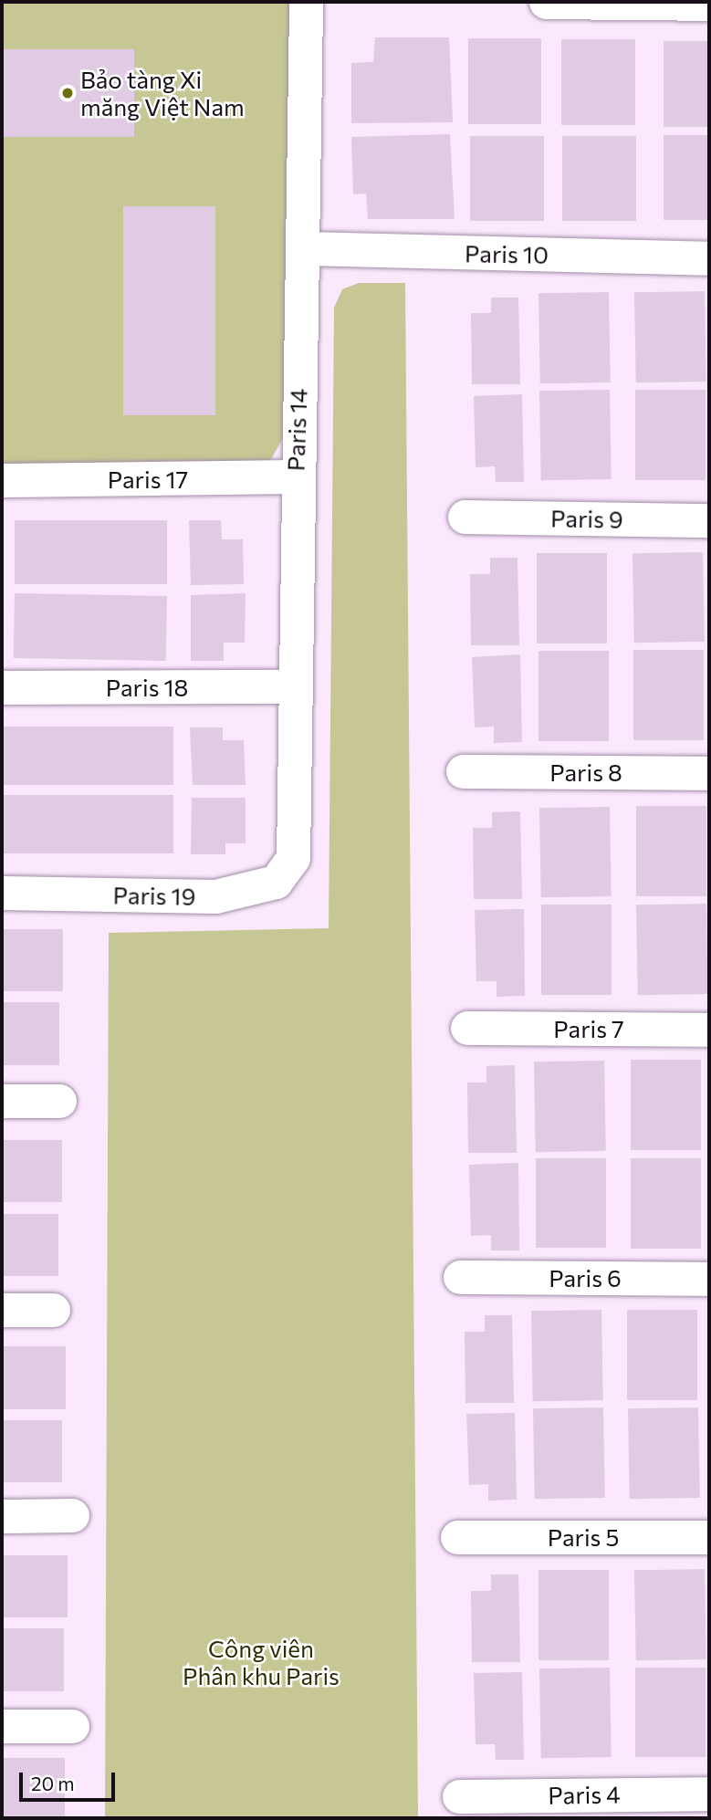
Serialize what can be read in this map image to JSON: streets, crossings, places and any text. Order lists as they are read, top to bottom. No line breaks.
{"streets":{"lane":["Paris 10","Paris 14","Paris 17","Paris 9","Paris 18","Paris 8","Paris 19","Paris 7","Paris 6","Paris 5","Paris 4"]},"crossings":[["Paris 10","Paris 14"],["Paris 14","Paris 17"],["Paris 14","Paris 18"],["Paris 14","Paris 19"]],"parks":["Công viên Phân khu Paris"],"places":["Bảo tàng Xi măng Việt Nam"],"scale_bar":"20 m"}
